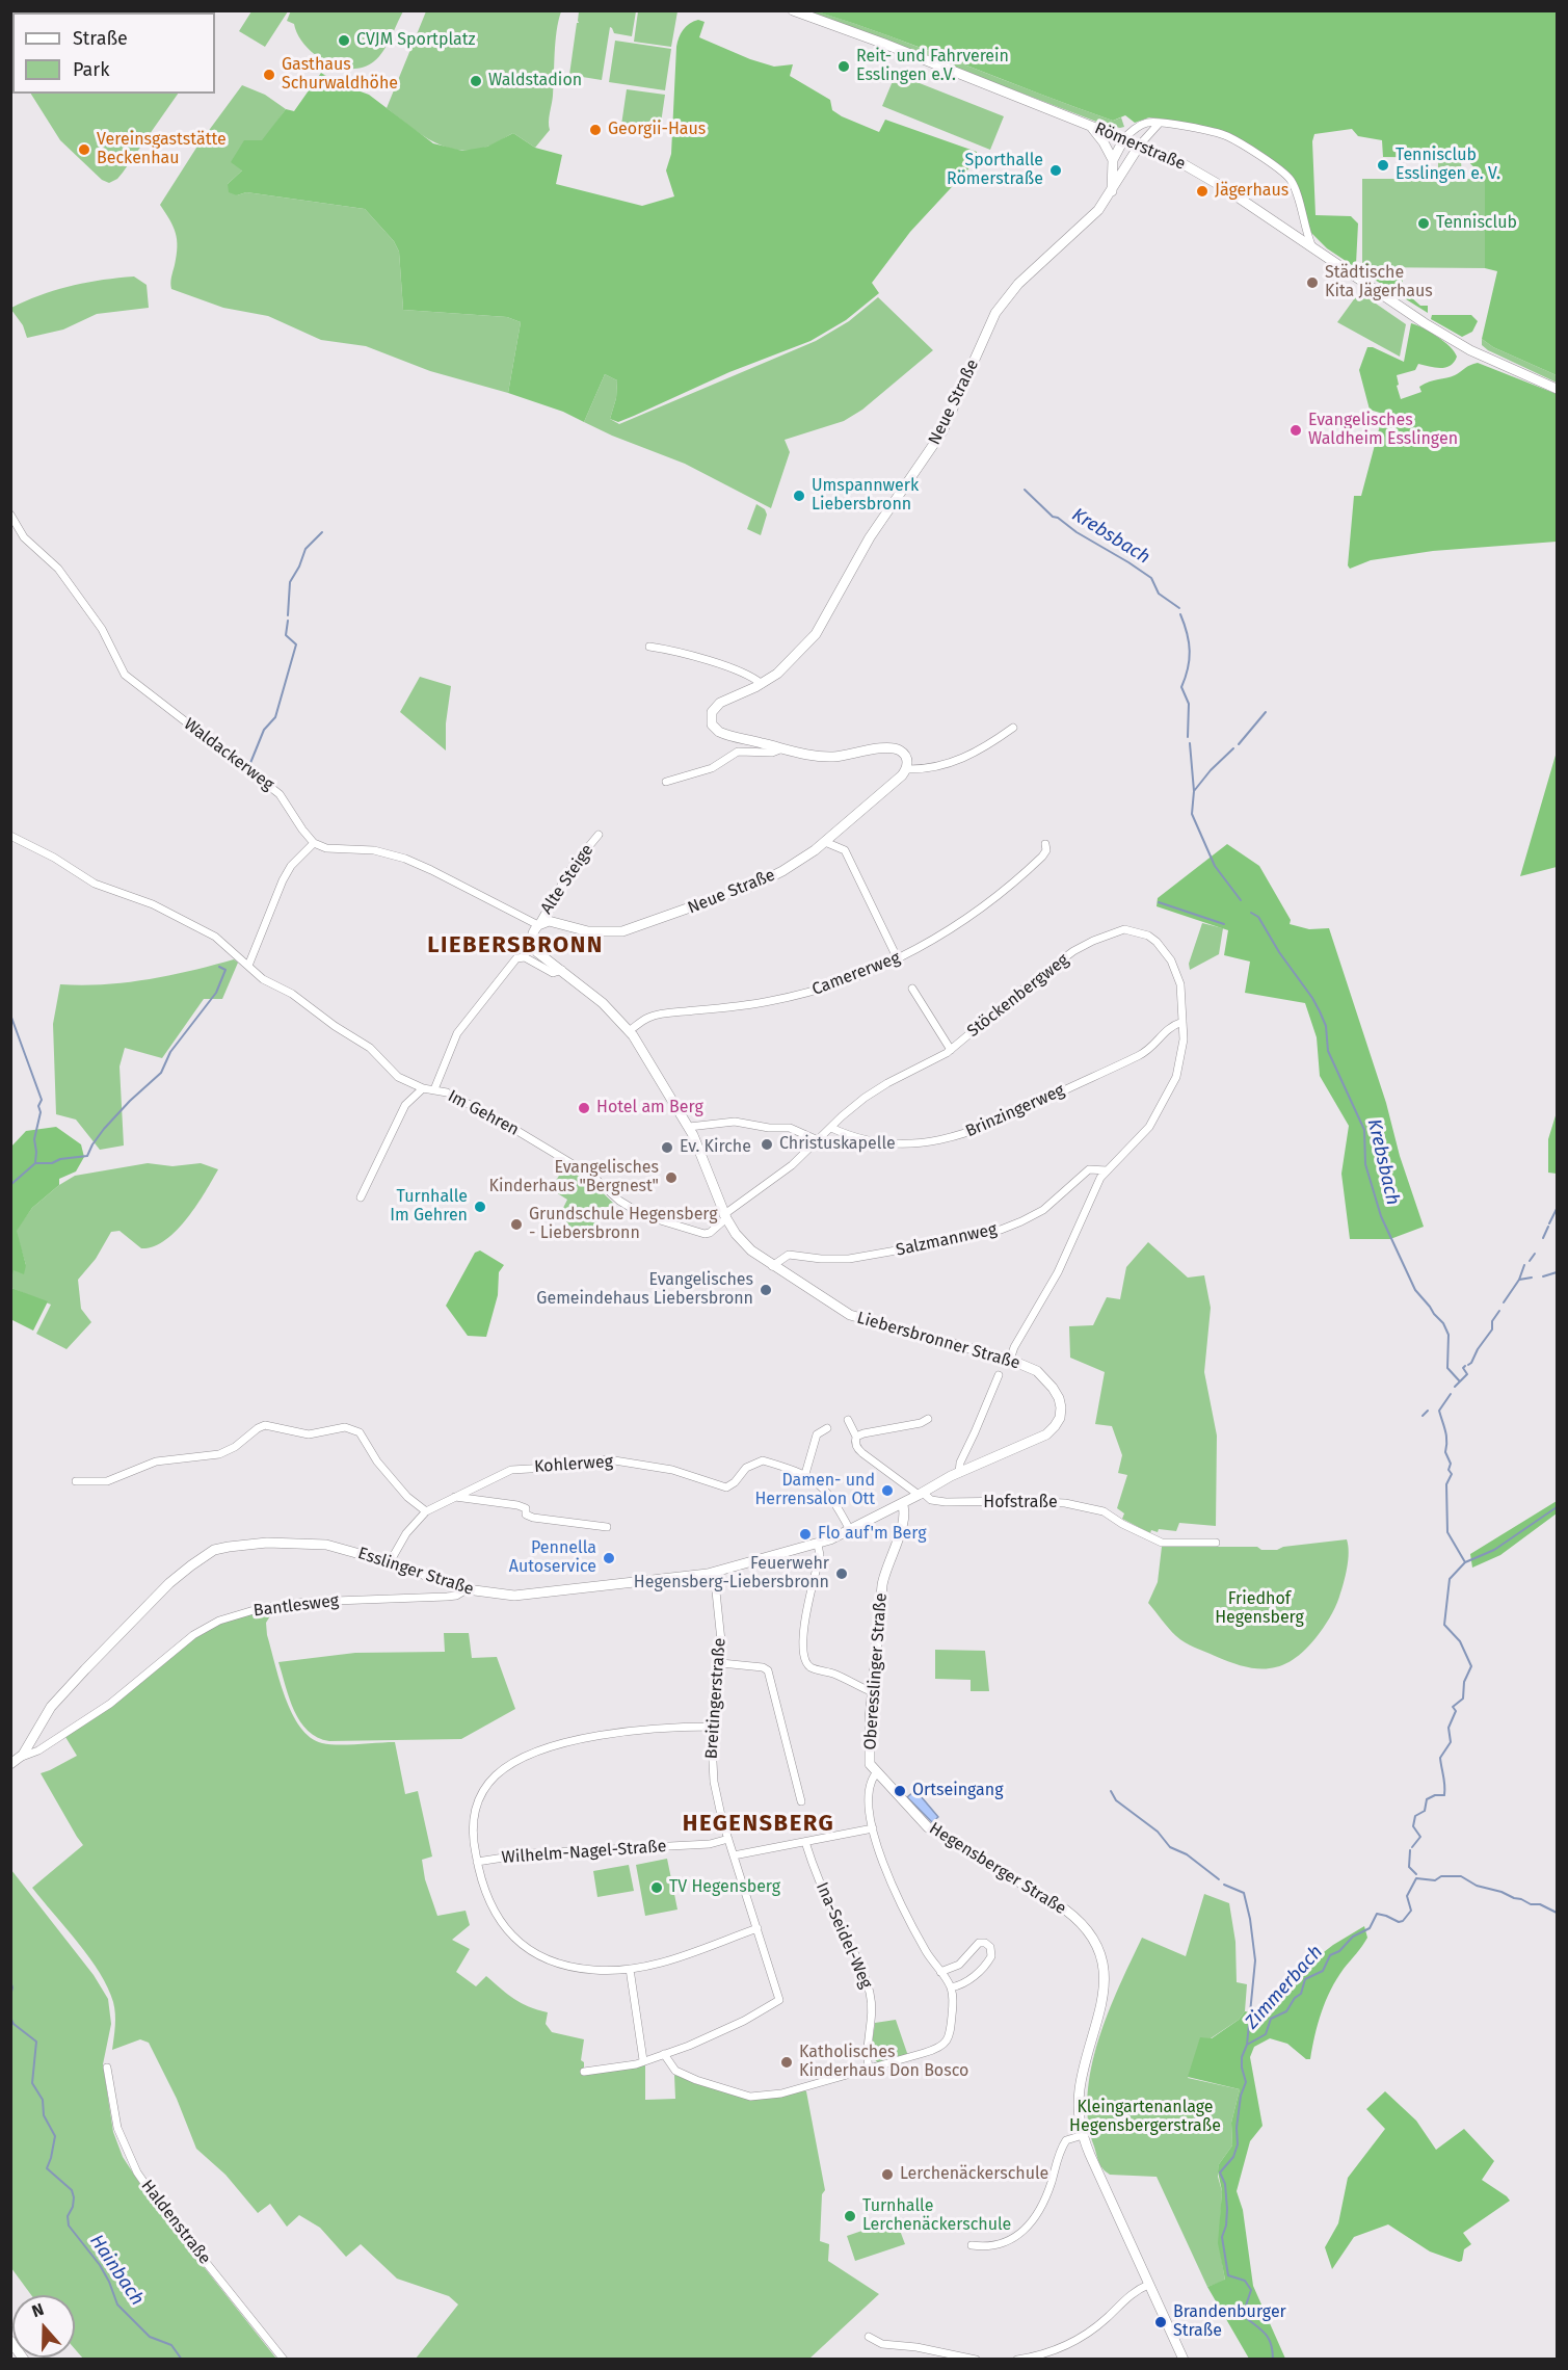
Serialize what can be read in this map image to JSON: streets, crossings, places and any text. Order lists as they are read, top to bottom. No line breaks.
{"streets":{"street":["Römerstraße","Neue Straße","Waldackerweg","Alte Steige","Camererweg","Stöckenbergweg","Brinzingerweg","Im Gehren","Salzmannweg","Liebersbronner Straße","Kohlerweg","Hofstraße","Esslinger Straße","Bantlesweg","Oberesslinger Straße","Breitingerstraße","Wilhelm-Nagel-Straße","Hegensberger Straße","Ina-Seidel-Weg","Haldenstraße"]},"crossings":[["Römerstraße","Neue Straße"],["Neue Straße","Alte Steige"],["Stöckenbergweg","Brinzingerweg"],["Stöckenbergweg","Im Gehren"],["Stöckenbergweg","Salzmannweg"],["Stöckenbergweg","Liebersbronner Straße"],["Im Gehren","Liebersbronner Straße"],["Salzmannweg","Liebersbronner Straße"],["Liebersbronner Straße","Hofstraße"],["Liebersbronner Straße","Esslinger Straße"],["Kohlerweg","Esslinger Straße"],["Hofstraße","Esslinger Straße"],["Esslinger Straße","Bantlesweg"],["Esslinger Straße","Oberesslinger Straße"],["Esslinger Straße","Breitingerstraße"],["Oberesslinger Straße","Hegensberger Straße"],["Oberesslinger Straße","Ina-Seidel-Weg"],["Breitingerstraße","Wilhelm-Nagel-Straße"]],"districts":["LIEBERSBRONN","HEGENSBERG"],"water":["Krebsbach","Zimmerbach","Hainbach"],"parks":["Friedhof Hegensberg","Kleingartenanlage Hegensbergerstraße"],"places":["CVJM Sportplatz","Reit- und Fahrverein Esslingen e.V.","Gasthaus Schurwaldhöhe","Waldstadion","Georgii-Haus","Vereinsgaststätte Beckenhau","Tennisclub Esslingen e. V.","Sporthalle Römerstraße","Jägerhaus","Tennisclub","Städtische Kita Jägerhaus","Evangelisches Waldheim Esslingen","Umspannwerk Liebersbronn","Hotel am Berg","Christuskapelle","Ev. Kirche","Evangelisches Kinderhaus \"Bergnest\"","Turnhalle Im Gehren","Grundschule Hegensberg - Liebersbronn","Evangelisches Gemeindehaus Liebersbronn","Damen- und Herrensalon Ott","Flo auf'm Berg","Pennella Autoservice","Feuerwehr Hegensberg-Liebersbronn","Ortseingang","TV Hegensberg","Katholisches Kinderhaus Don Bosco","Lerchenäckerschule","Turnhalle Lerchenäckerschule","Brandenburger Straße"],"legend":["Straße","Park"],"north":"top"}
